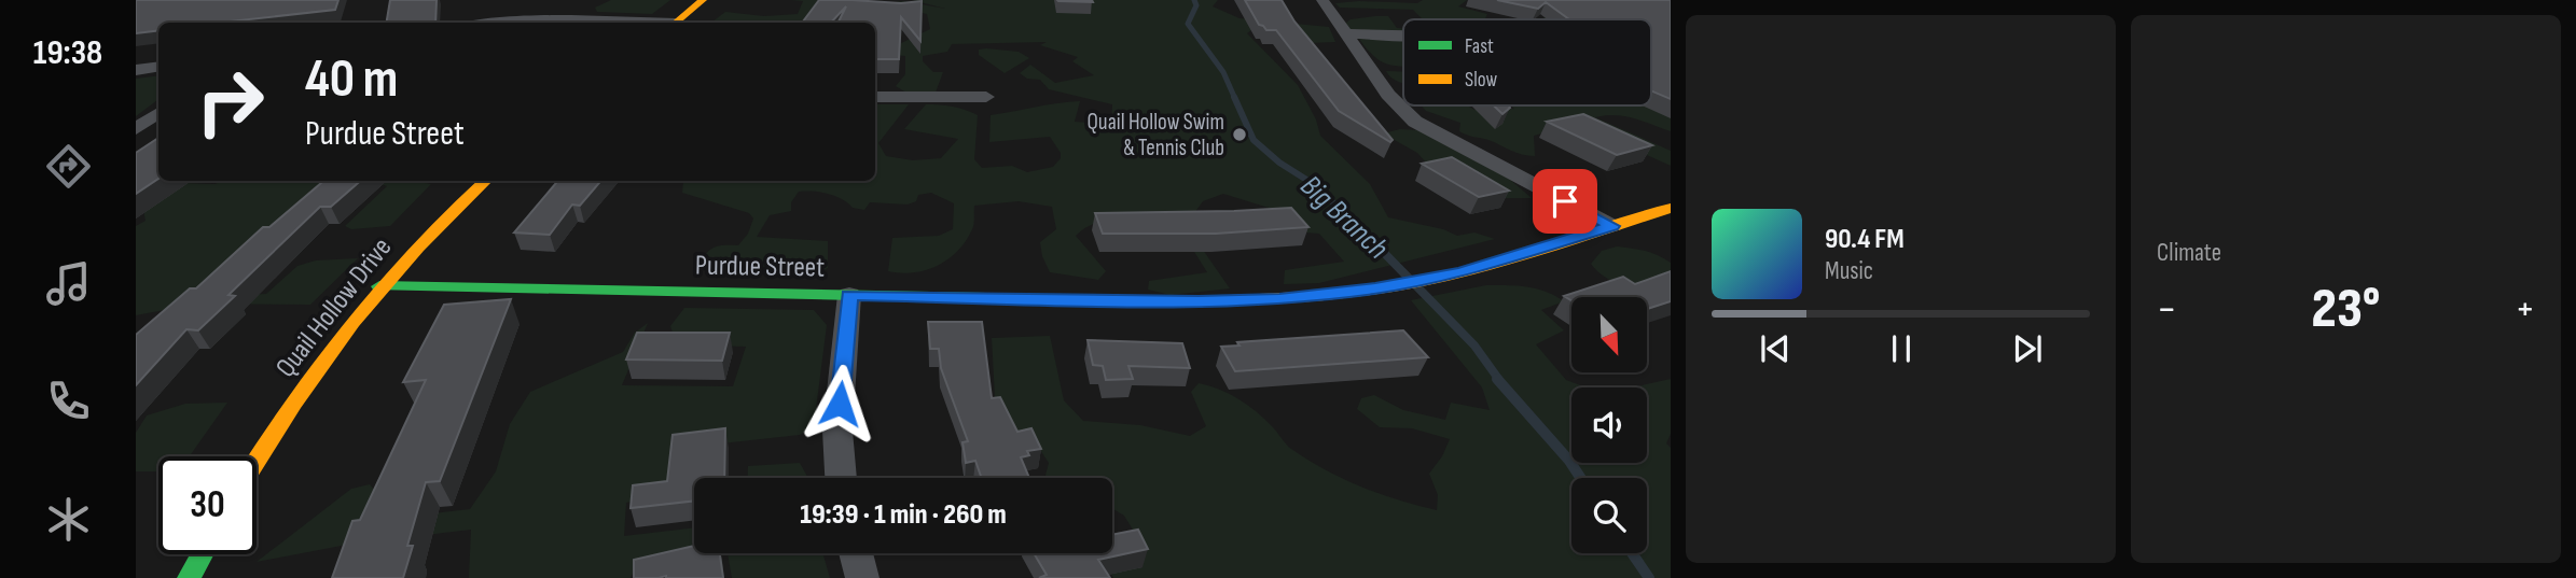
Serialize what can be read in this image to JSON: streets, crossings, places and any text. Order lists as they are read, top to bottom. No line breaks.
{"streets":{"street":["Purdue Street","Quail Hollow Drive"]},"crossings":[["Purdue Street","Quail Hollow Drive"]],"water":["Big Branch"],"places":["Quail Hollow Swim & Tennis Club"],"legend":["Fast","Slow"],"north":"bottom right","page":{"tabs":"19:38","tile":"Climate","turn":["40 m","Purdue Street"],"song":["90.4 FM","Music"],"heat":["−","23°","+"],"limit":"30","trip":"19:39 · 1 min · 260 m"}}
